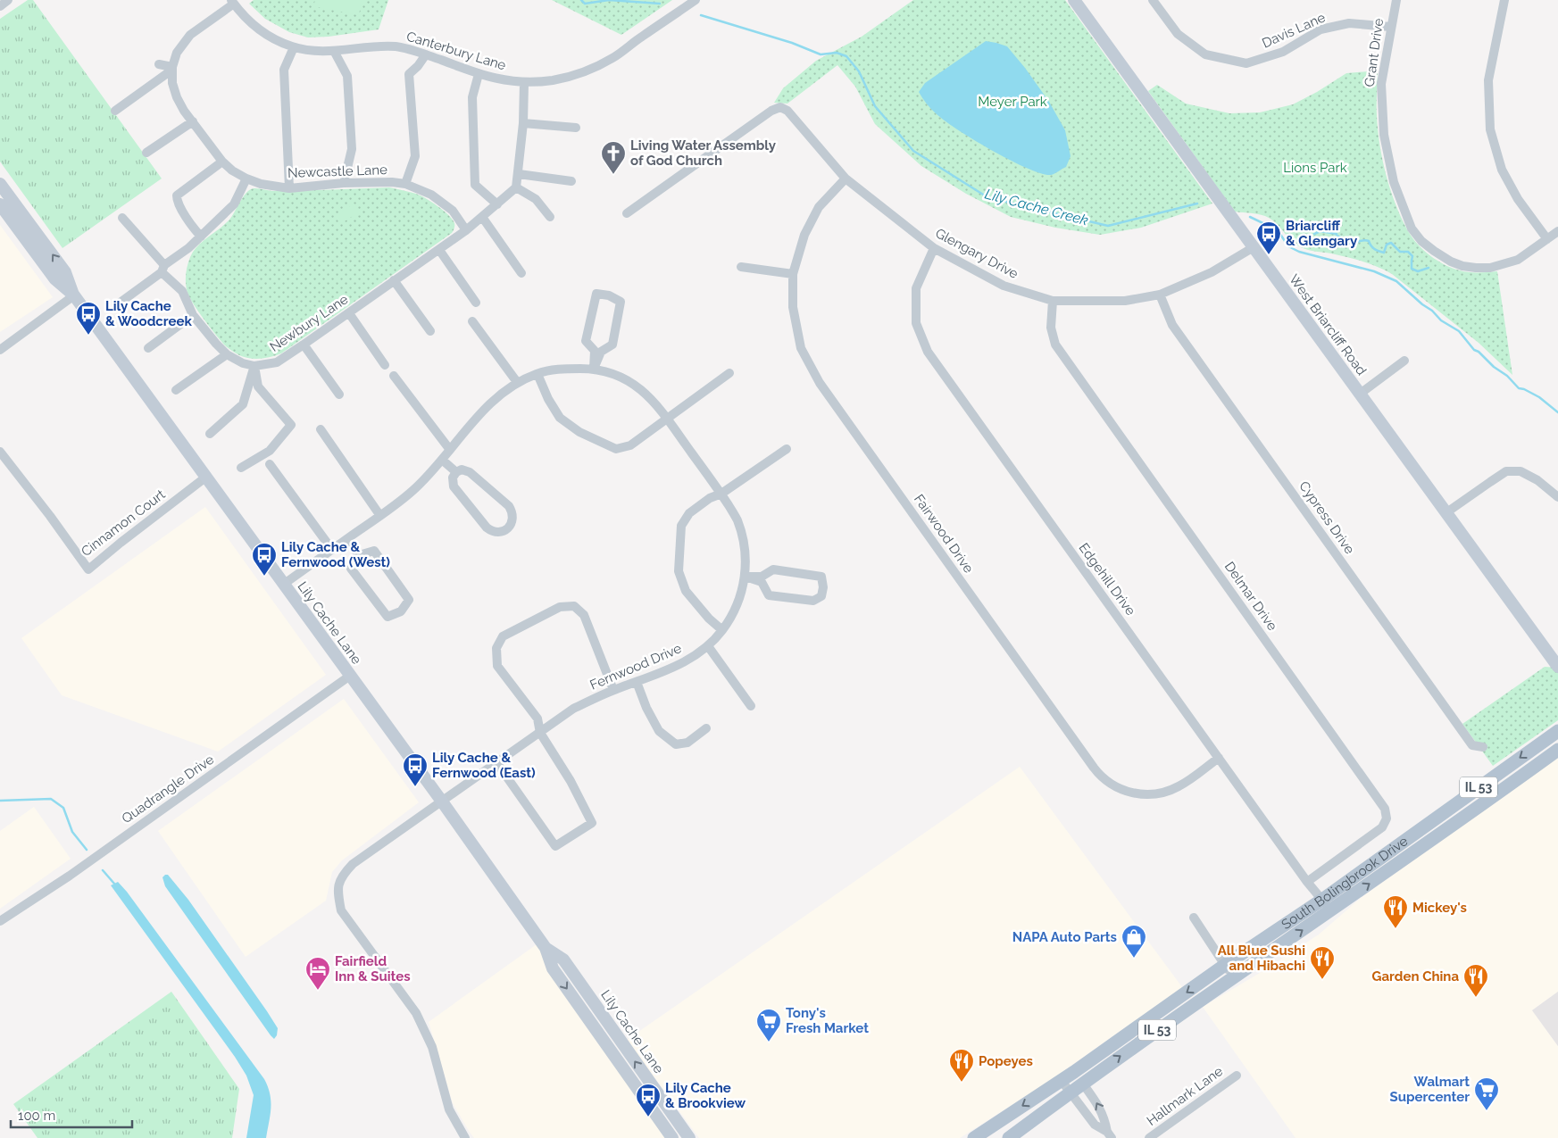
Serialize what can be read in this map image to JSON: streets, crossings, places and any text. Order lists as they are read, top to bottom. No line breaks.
{"streets":{"main road":["IL 53","South Bolingbrook Drive"],"street":["Davis Lane","Canterbury Lane","Grant Drive","Newcastle Lane","Glengary Drive","Newbury Lane","West Briarcliff Road","Cypress Drive","Cinnamon Court","Fairwood Drive","Edgehill Drive","Delmar Drive","Lily Cache Lane","Fernwood Drive","Quadrangle Drive","Hallmark Lane"]},"crossings":[["Davis Lane","Grant Drive"],["Newcastle Lane","Newbury Lane"],["Glengary Drive","West Briarcliff Road"],["Glengary Drive","Cypress Drive"],["Glengary Drive","Fairwood Drive"],["Glengary Drive","Edgehill Drive"],["Glengary Drive","Delmar Drive"],["Cinnamon Court","Lily Cache Lane"],["Fairwood Drive","Edgehill Drive"],["Edgehill Drive","Delmar Drive"],["Edgehill Drive","South Bolingbrook Drive"],["Lily Cache Lane","Fernwood Drive"],["Lily Cache Lane","Quadrangle Drive"]],"water":["Lily Cache Creek"],"parks":["Meyer Park","Lions Park"],"places":{"church":["Living Water Assembly of God Church"],"bus stop":["Briarcliff & Glengary","Lily Cache & Woodcreek","Lily Cache & Fernwood (West)","Lily Cache & Fernwood (East)","Lily Cache & Brookview"],"restaurant":["Mickey's","All Blue Sushi and Hibachi","Garden China","Popeyes"],"shop":["NAPA Auto Parts"],"hotel":["Fairfield Inn & Suites"],"supermarket":["Tony's Fresh Market","Walmart Supercenter"]},"scale_bar":"100 m"}
